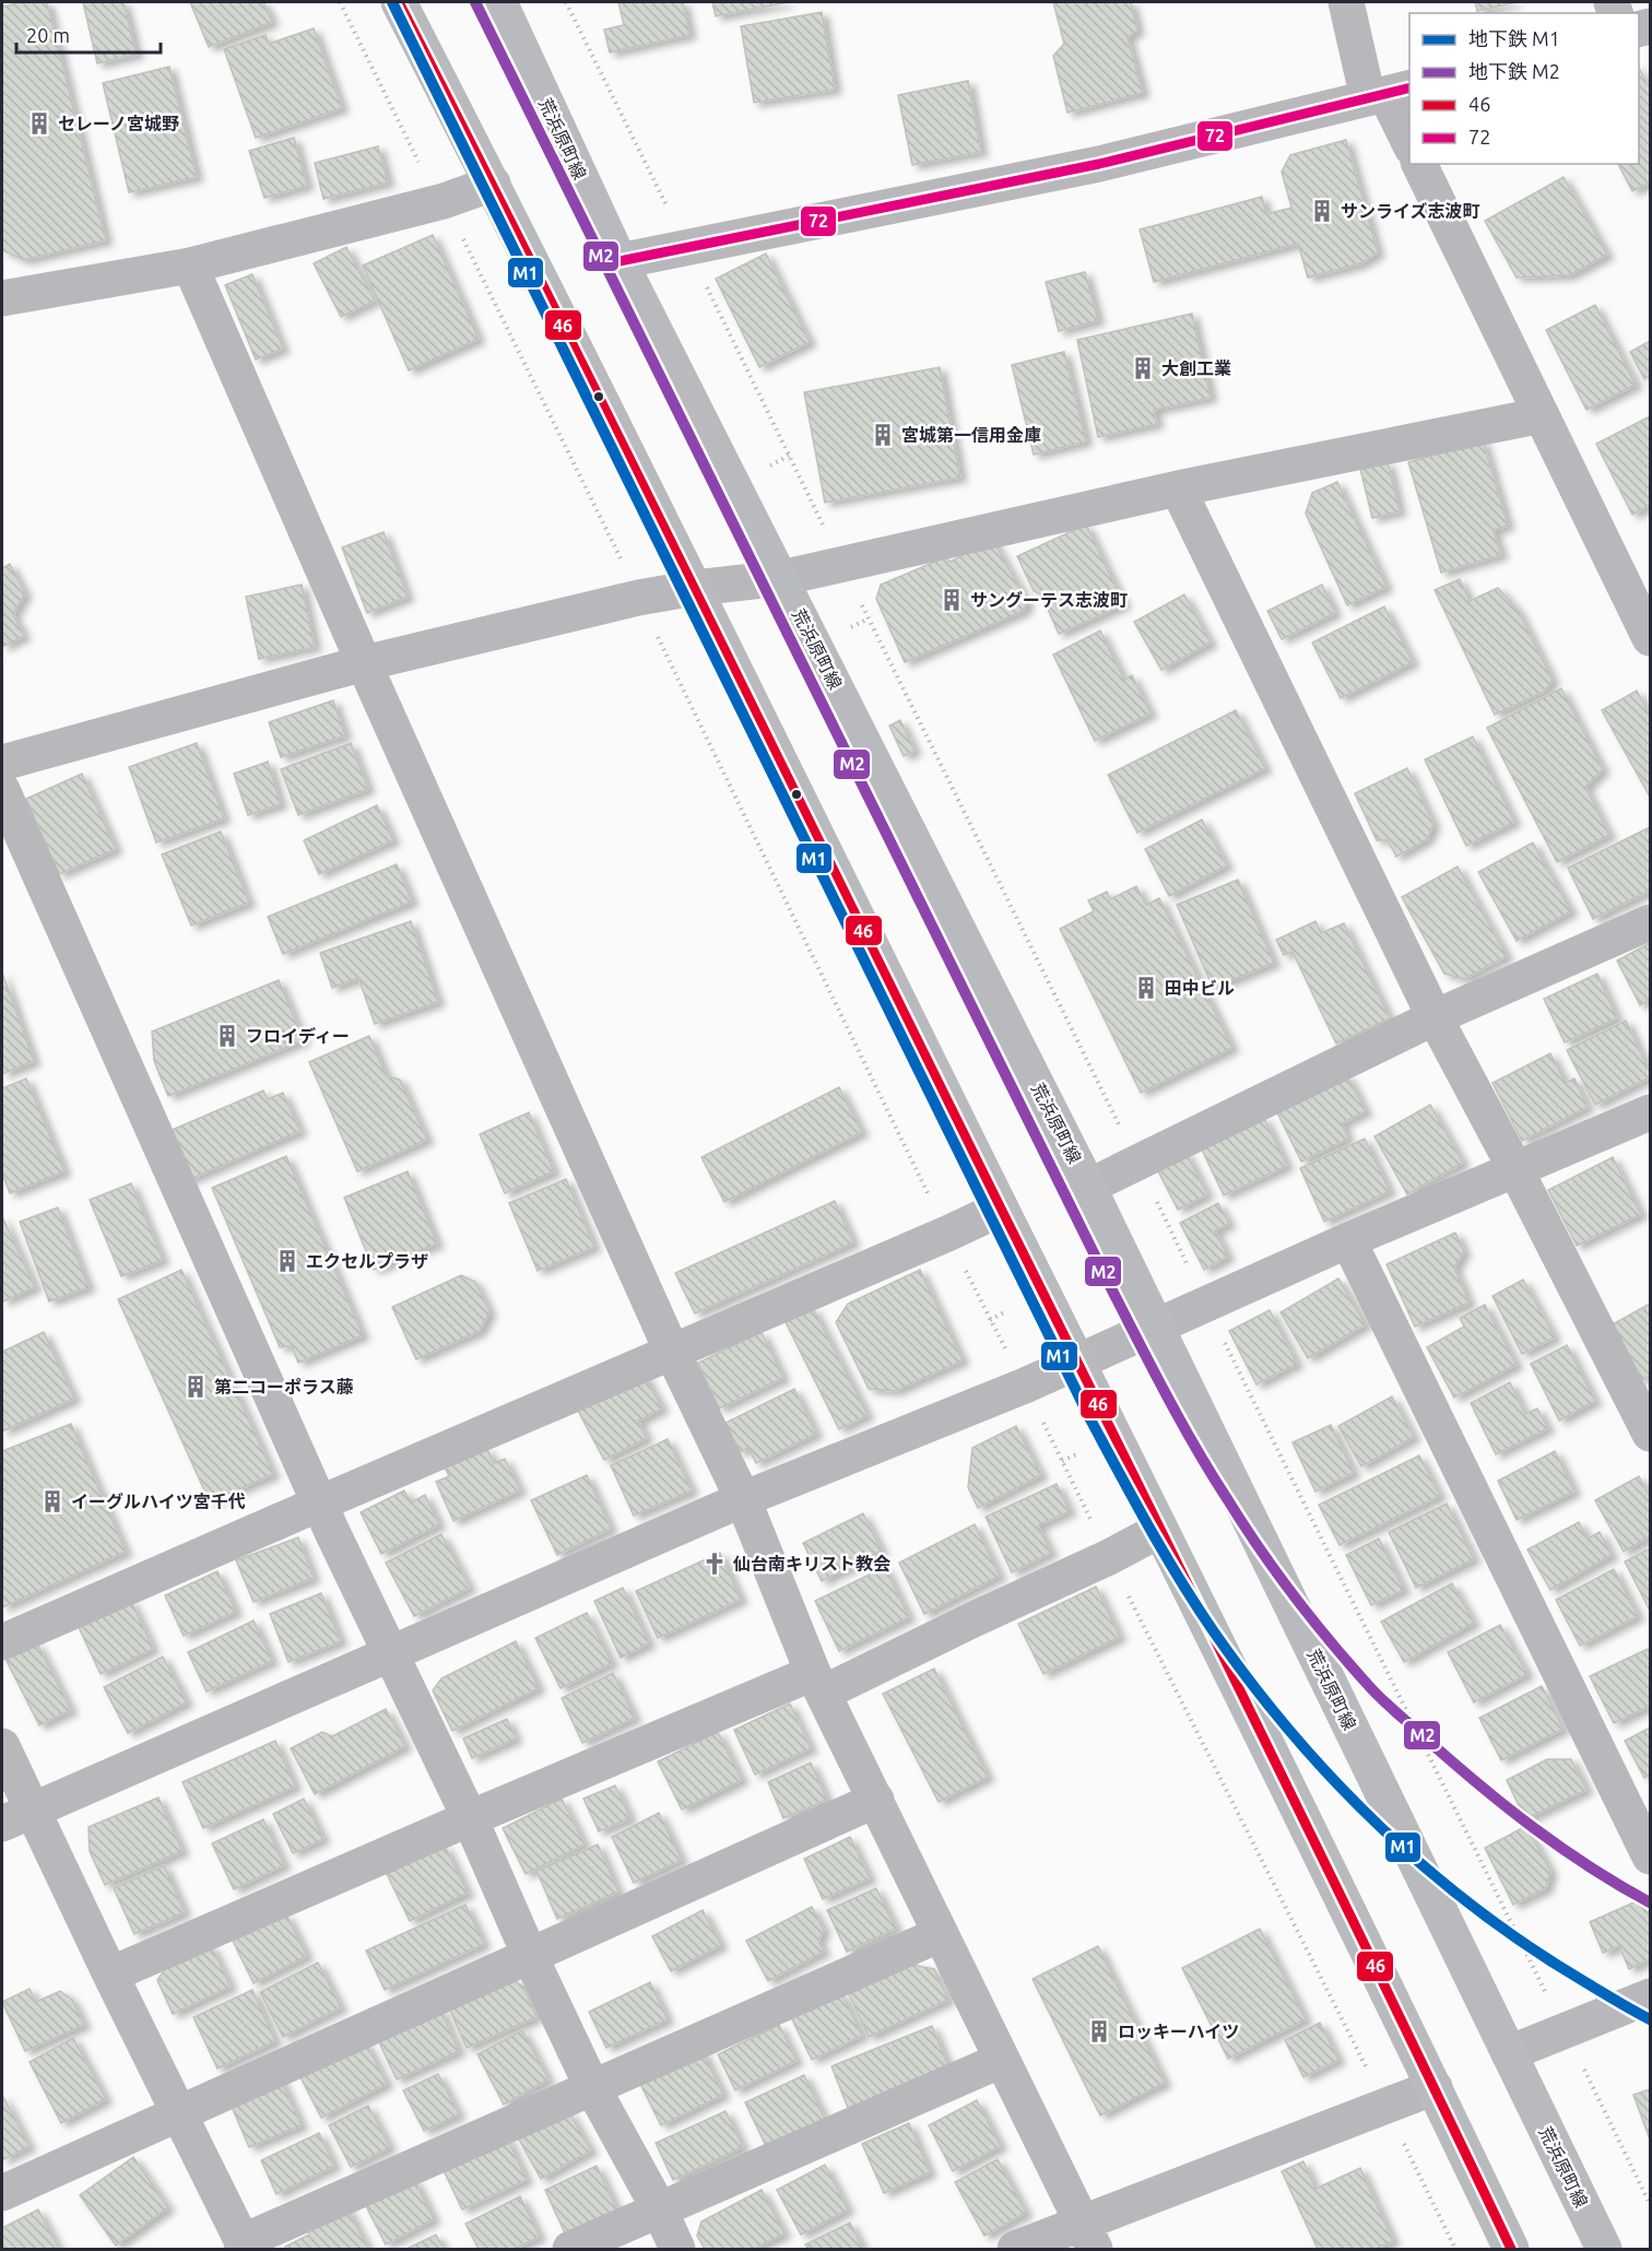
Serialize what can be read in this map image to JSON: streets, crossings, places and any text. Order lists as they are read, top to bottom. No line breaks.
{"streets":{"main road":["荒浜原町線"]},"places":{"building":["セレーノ宮城野","サンライズ志波町","大創工業","宮城第一信用金庫","サングーテス志波町","田中ビル","フロイディー","エクセルプラザ","第二コーポラス藤","イーグルハイツ宮千代","ロッキーハイツ"],"church":["仙台南キリスト教会"]},"lines":["metro line M1","metro line M2","transit line 46","transit line 72"],"legend":["地下鉄 M1","地下鉄 M2","46","72"],"scale_bar":"20 m"}
